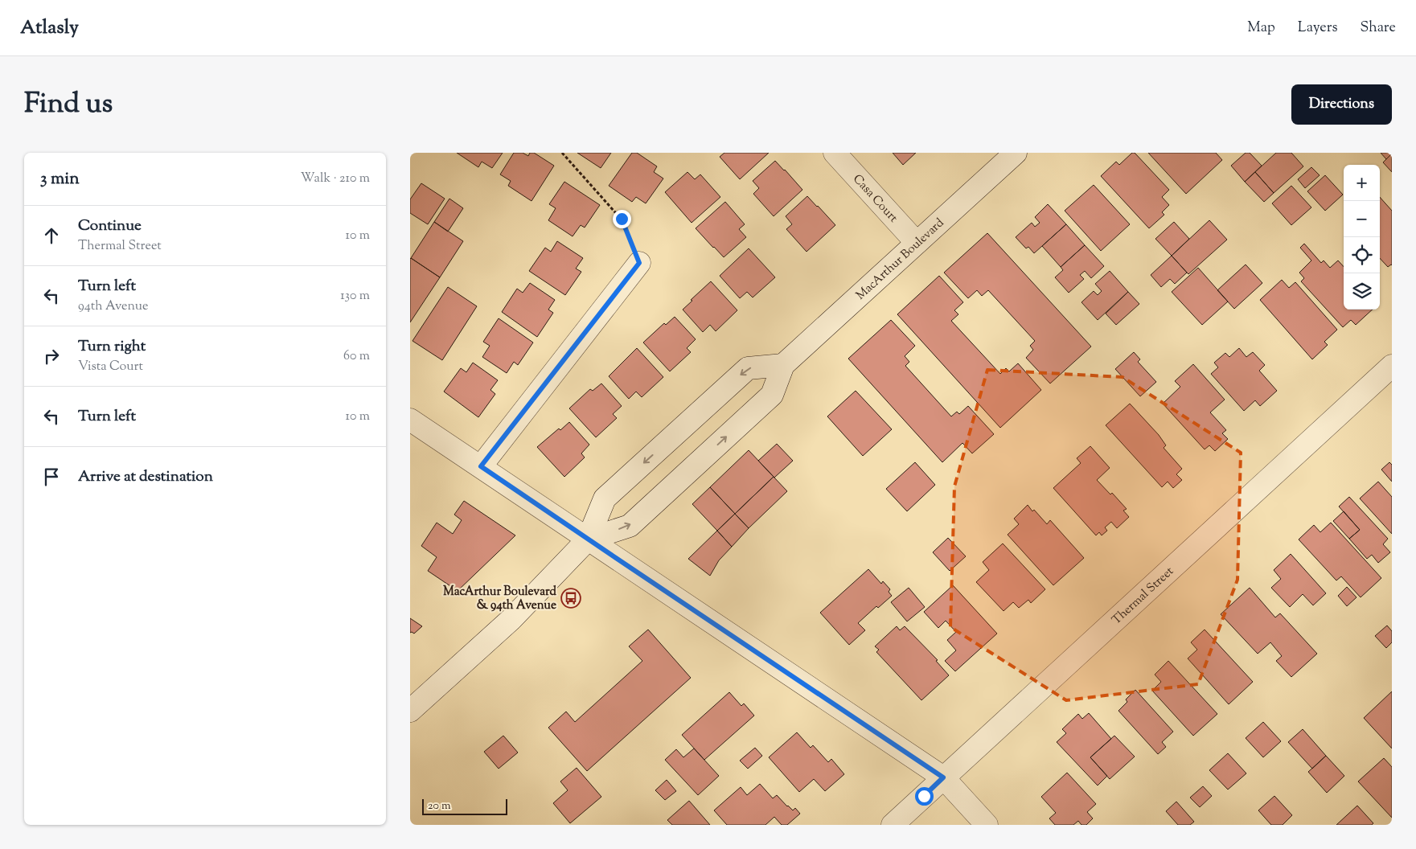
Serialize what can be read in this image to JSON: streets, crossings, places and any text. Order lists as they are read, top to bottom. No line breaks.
{"streets":{"street":["Casa Court","MacArthur Boulevard","Thermal Street"]},"crossings":[["Casa Court","MacArthur Boulevard"]],"places":{"bus stop":["MacArthur Boulevard & 94th Avenue"]},"scale_bar":"20 m","page":{"header":"Atlasly","nav":["Map","Layers","Share"],"title":"Find us","buttons":"Directions","heading":["3 min","Walk · 210 m"],"map_buttons":["+","−"],"list":[["Continue","Thermal Street","10 m"],["Turn left","94th Avenue","130 m"],["Turn right","Vista Court","60 m"],["Turn left","10 m"],"Arrive at destination"],"scale":"20 m"}}
